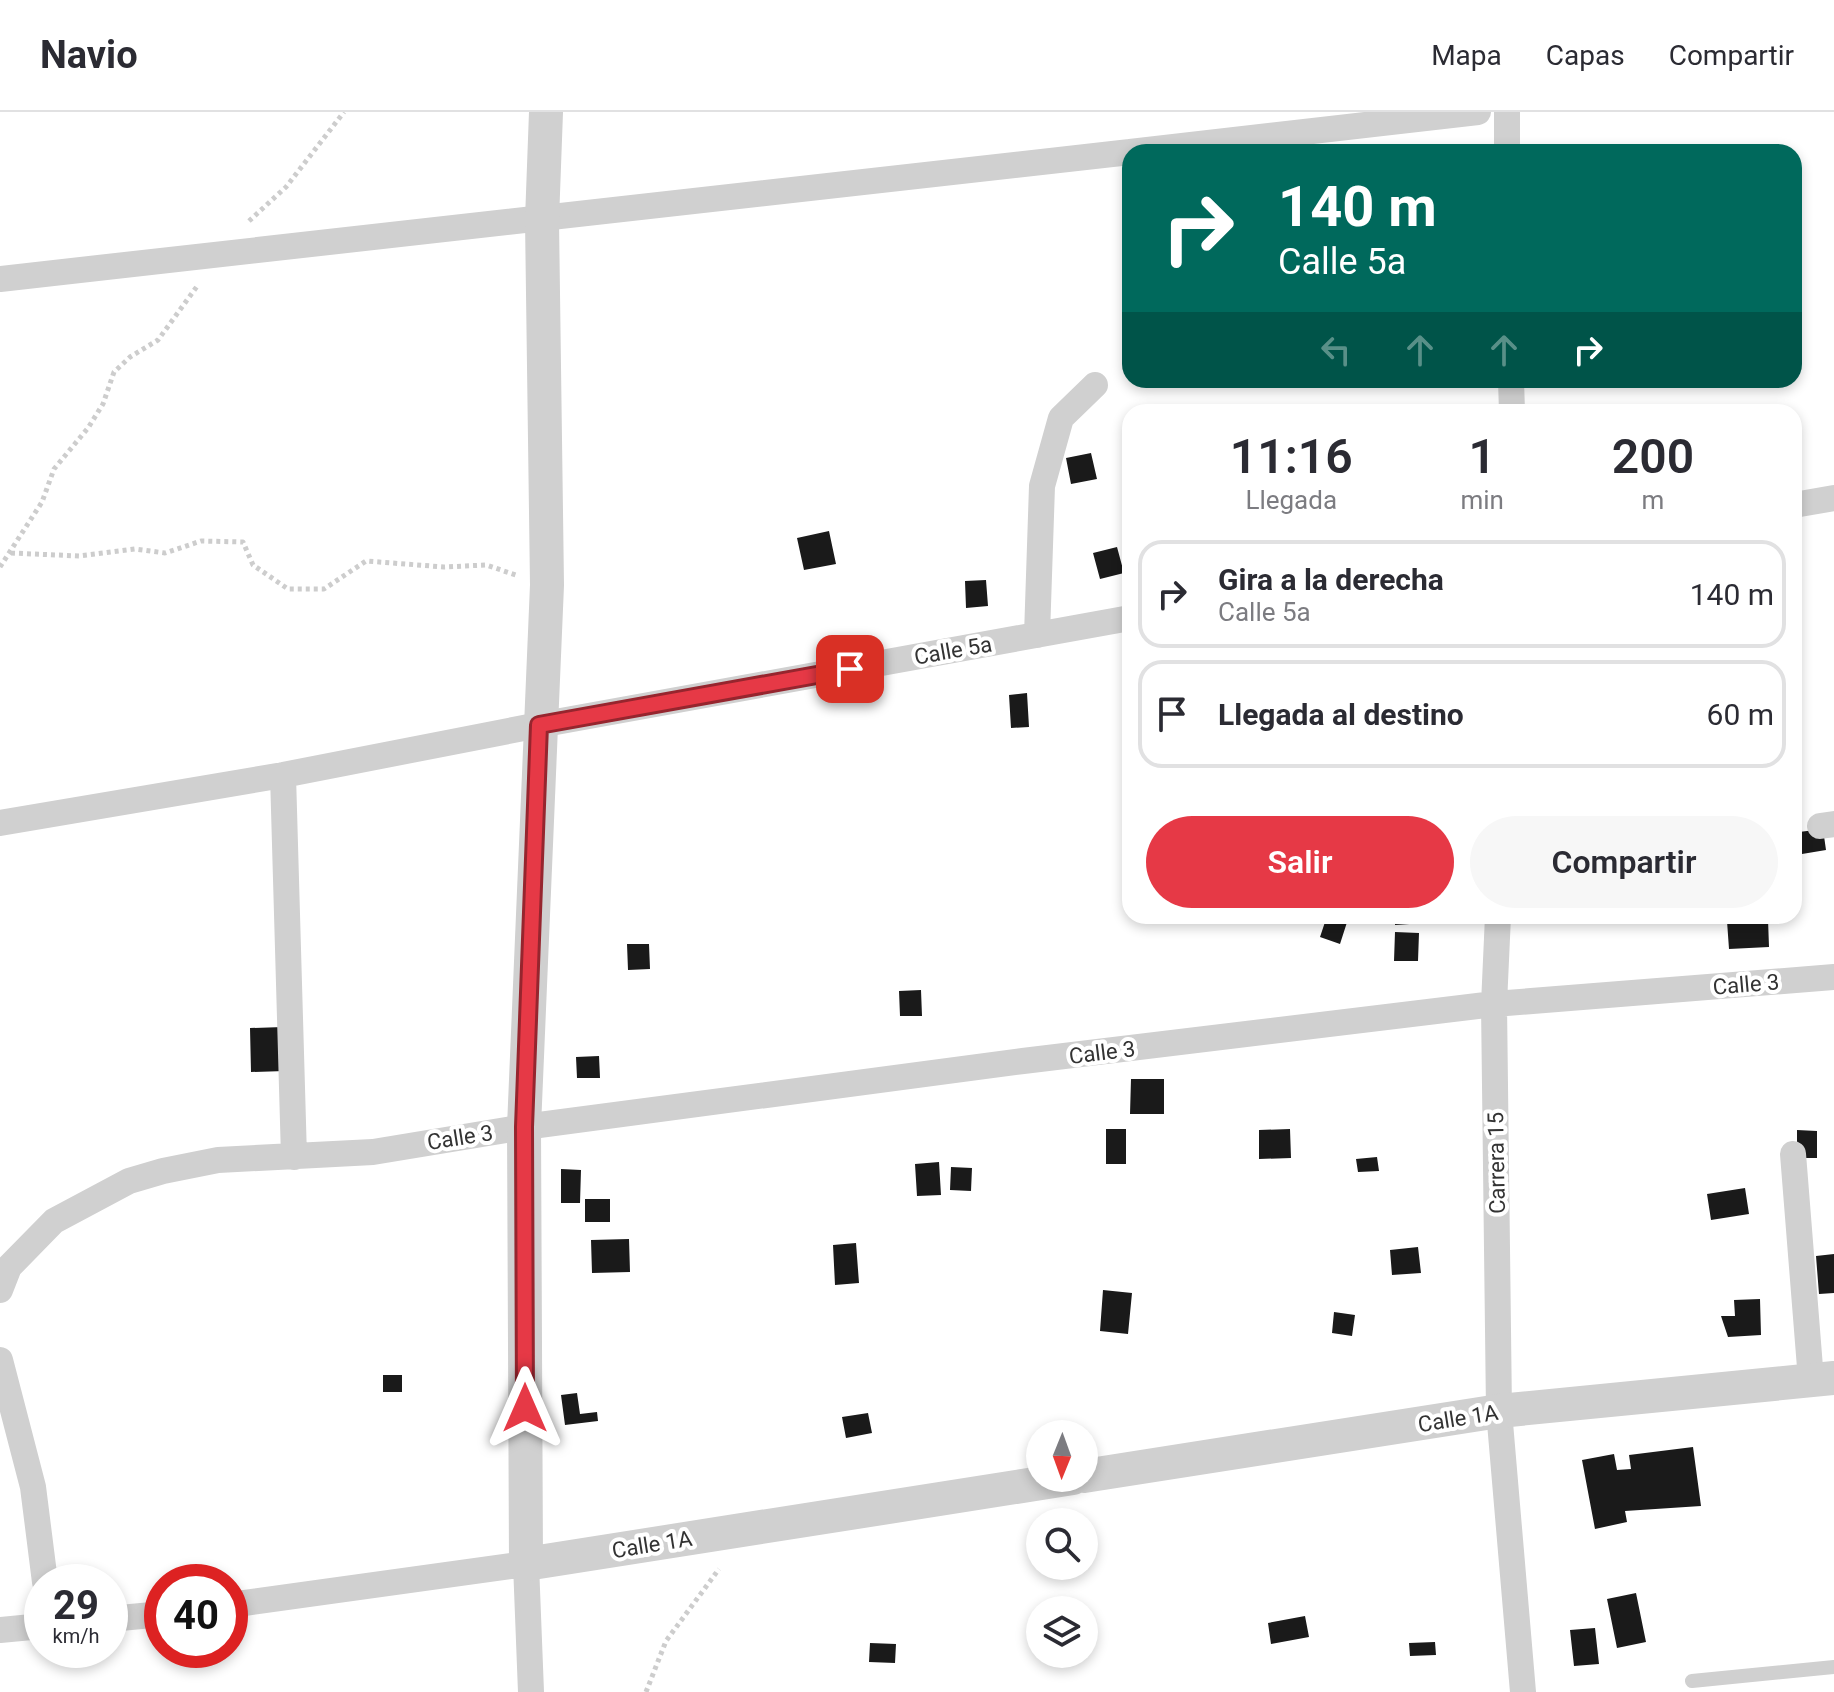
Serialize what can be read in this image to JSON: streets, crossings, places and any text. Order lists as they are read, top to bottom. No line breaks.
{"streets":{"street":["Calle 5a","Calle 3","Carrera 15","Calle 1A"]},"crossings":[["Calle 3","Carrera 15"],["Carrera 15","Calle 1A"]],"north":"bottom","page":{"header":"Navio","nav":["Mapa","Capas","Compartir"],"turn":["140 m","Calle 5a"],"eta":["11:16","Llegada","1","min","200","m"],"list":[{"name":"Gira a la derecha","note":"Calle 5a","value":"140 m"},{"name":"Llegada al destino","value":"60 m"}],"buttons":["Salir","Compartir"],"speed":"29 km/h","limit":"40"}}
